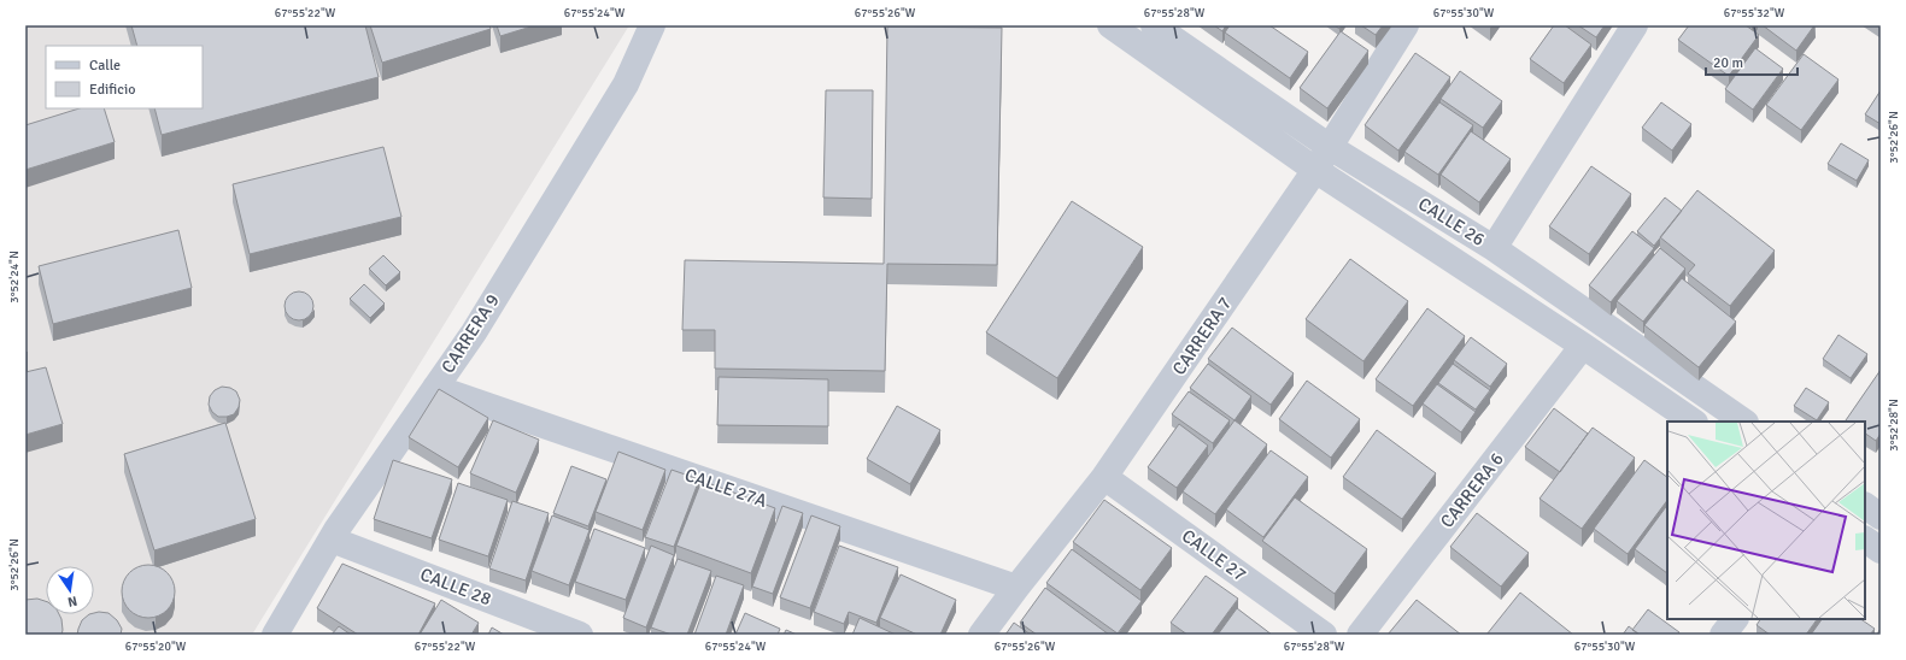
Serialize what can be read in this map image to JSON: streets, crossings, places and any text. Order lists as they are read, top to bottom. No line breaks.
{"streets":{"street":["CALLE 26","CARRERA 9","CARRERA 7","CALLE 27A","CARRERA 6","CALLE 27","CALLE 28"]},"crossings":[["CALLE 26","CARRERA 7"],["CALLE 26","CARRERA 6"],["CARRERA 9","CALLE 27A"],["CARRERA 9","CALLE 28"],["CARRERA 7","CALLE 27A"],["CARRERA 7","CALLE 27"]],"legend":["Calle","Edificio"],"scale_bar":"20 m","north":"bottom","coordinates":["67°55'22\"W","67°55'24\"W","67°55'26\"W","67°55'28\"W","67°55'30\"W","67°55'32\"W","3°52'26\"N","3°52'24\"N","3°52'28\"N","67°55'20\"W"]}
